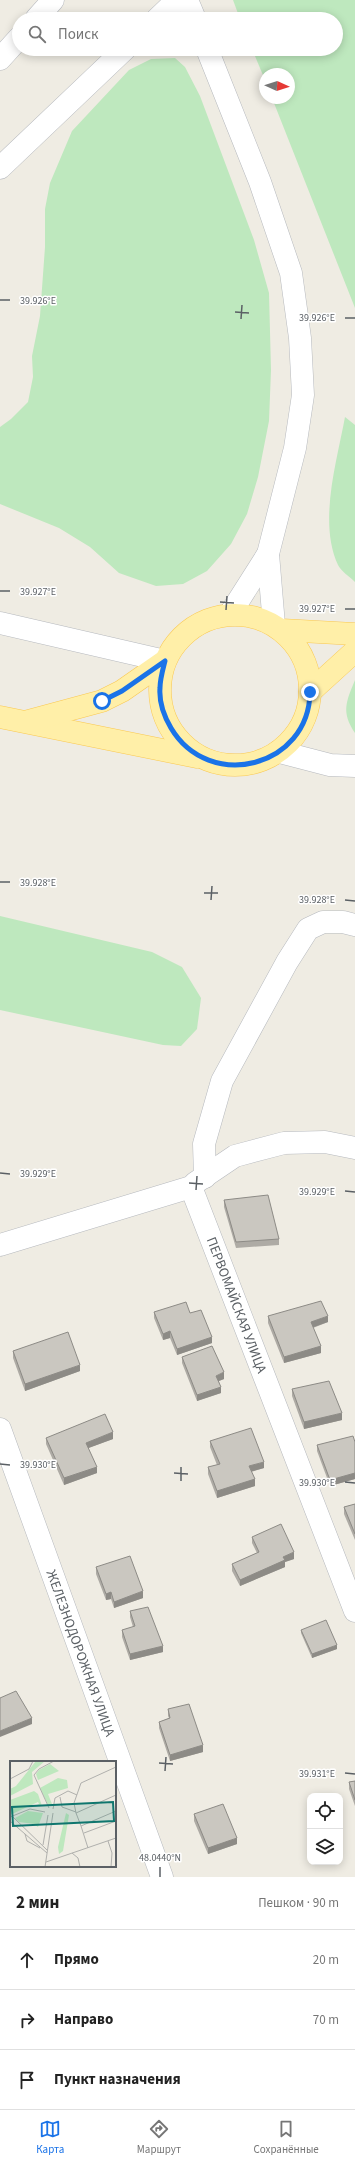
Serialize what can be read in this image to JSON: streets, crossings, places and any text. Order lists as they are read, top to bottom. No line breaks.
{"streets":{"street":["ПЕРВОМАЙСКАЯ УЛИЦА","ЖЕЛЕЗНОДОРОЖНАЯ УЛИЦА"]},"north":"right","page":{"search":"Поиск","heading":["2 мин","Пешком · 90 m"],"list":[["Прямо","20 m"],["Направо","70 m"],"Пункт назначения"],"nav":["Карта","Маршрут","Сохранённые"]},"coordinates":["39.926°E","39.927°E","39.928°E","39.929°E","39.930°E","39.931°E","48.0440°N"]}
